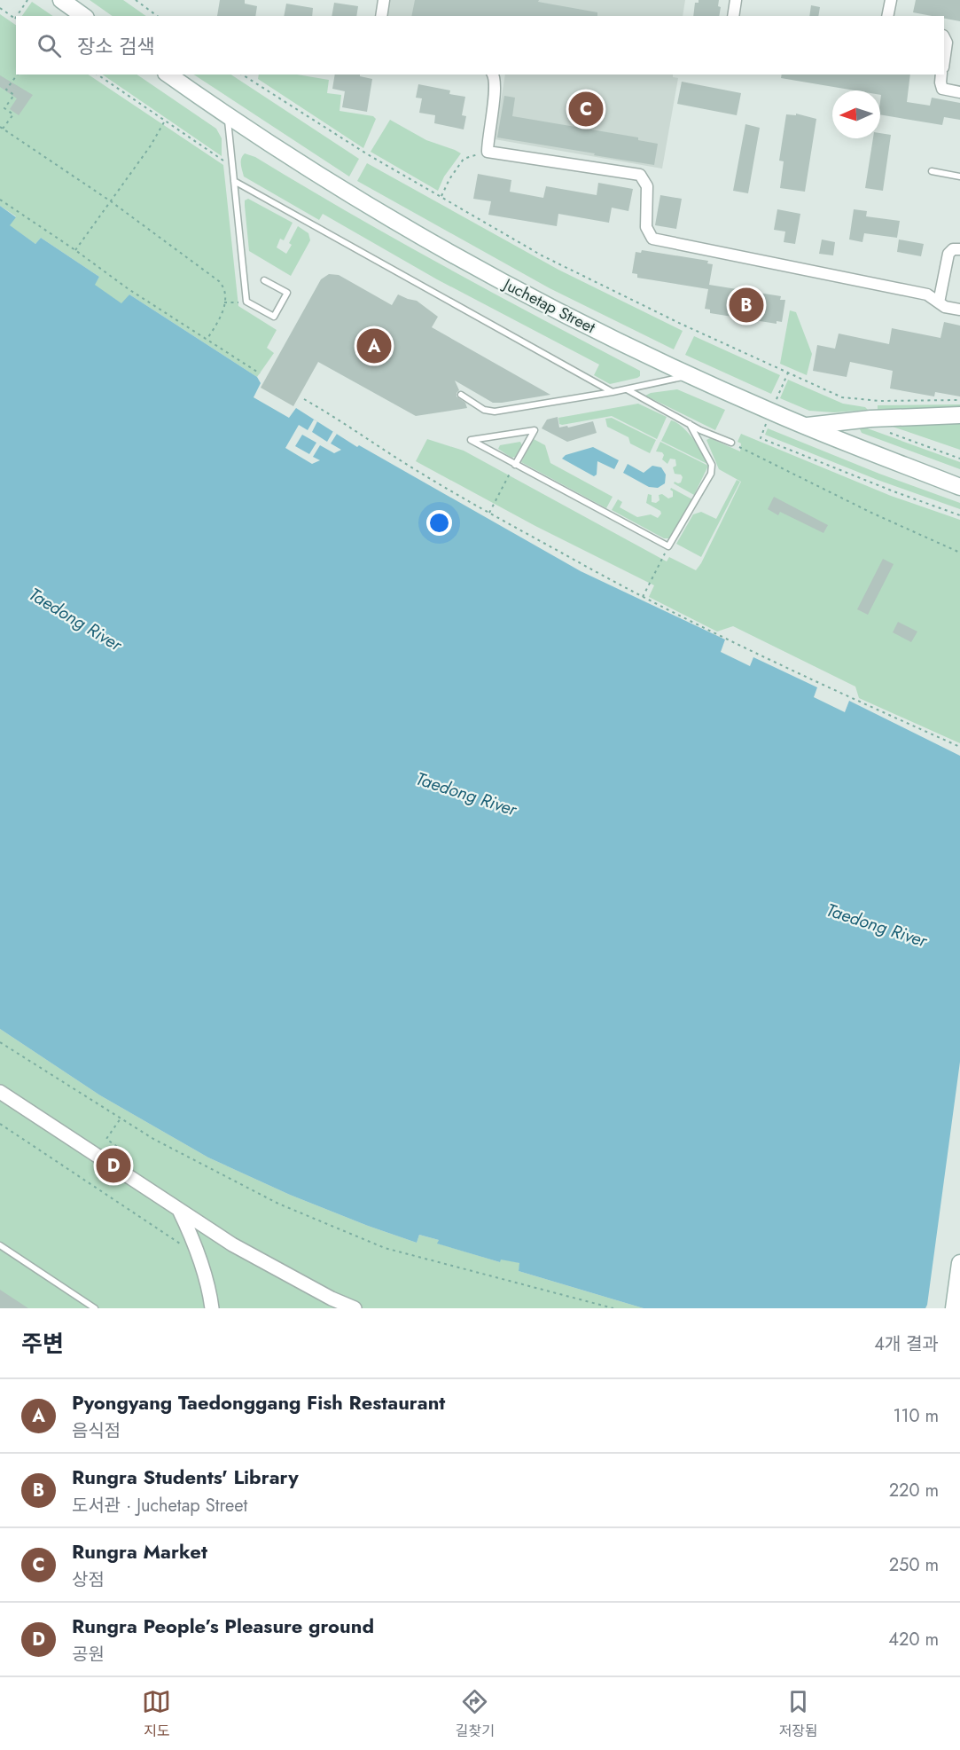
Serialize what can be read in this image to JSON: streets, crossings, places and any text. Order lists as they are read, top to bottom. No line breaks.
{"streets":{"main road":["Juchetap Street"]},"water":["Taedong River"],"north":"left","page":{"search":"장소 검색","pins":["C","B","A","D"],"heading":["주변","4개 결과"],"list":[{"mark":"A","name":"Pyongyang Taedonggang Fish Restaurant","note":"음식점","value":"110 m"},{"mark":"B","name":"Rungra Students' Library","note":"도서관 · Juchetap Street","value":"220 m"},{"mark":"C","name":"Rungra Market","note":"상점","value":"250 m"},{"mark":"D","name":"Rungra People’s Pleasure ground","note":"공원","value":"420 m"}],"nav":["지도","길찾기","저장됨"]}}
